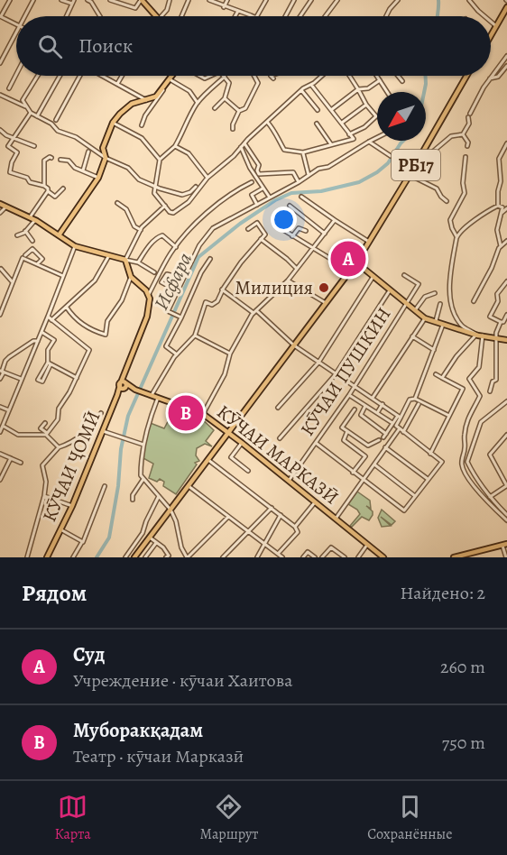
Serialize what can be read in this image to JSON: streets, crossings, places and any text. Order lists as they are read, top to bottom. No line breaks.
{"streets":{"main road":["РБ17","КӮЧАИ МАРКАЗӢ","КӮЧАИ ҶОМӢ"],"street":["КӮЧАИ ПУШКИН"]},"crossings":[["РБ17","КӮЧАИ МАРКАЗӢ"],["КӮЧАИ ПУШКИН","КӮЧАИ МАРКАЗӢ"],["КӮЧАИ МАРКАЗӢ","КӮЧАИ ҶОМӢ"]],"water":["Исфара"],"places":["Милиция"],"north":"bottom left","page":{"search":"Поиск","pins":["A","B"],"heading":["Рядом","Найдено: 2"],"list":[{"mark":"A","name":"Суд","note":"Учреждение · кӯчаи Хаитова","value":"260 m"},{"mark":"B","name":"Муборакқадам","note":"Театр · кӯчаи Марказӣ","value":"750 m"}],"nav":["Карта","Маршрут","Сохранённые"]}}
